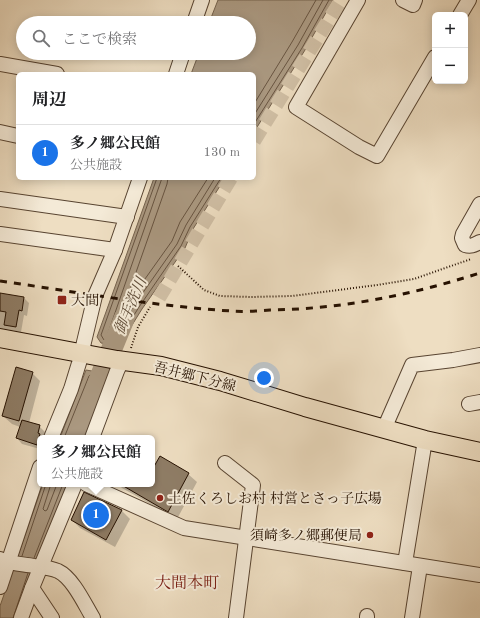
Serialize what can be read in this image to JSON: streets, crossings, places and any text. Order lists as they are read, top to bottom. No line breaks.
{"streets":{"main road":["吾井郷下分線"]},"districts":["大間本町"],"water":["御手洗川"],"places":{"transit":["大間"],"other":["土佐くろしお村 村営とさっ子広場","須崎多ノ郷郵便局"]},"page":{"map_buttons":["+","−"],"search":"ここで検索","heading":"周辺","list":[{"mark":"1","name":"多ノ郷公民館","note":"公共施設","value":"130 m"}],"popup":["多ノ郷公民館","公共施設"],"pins":"1"}}
